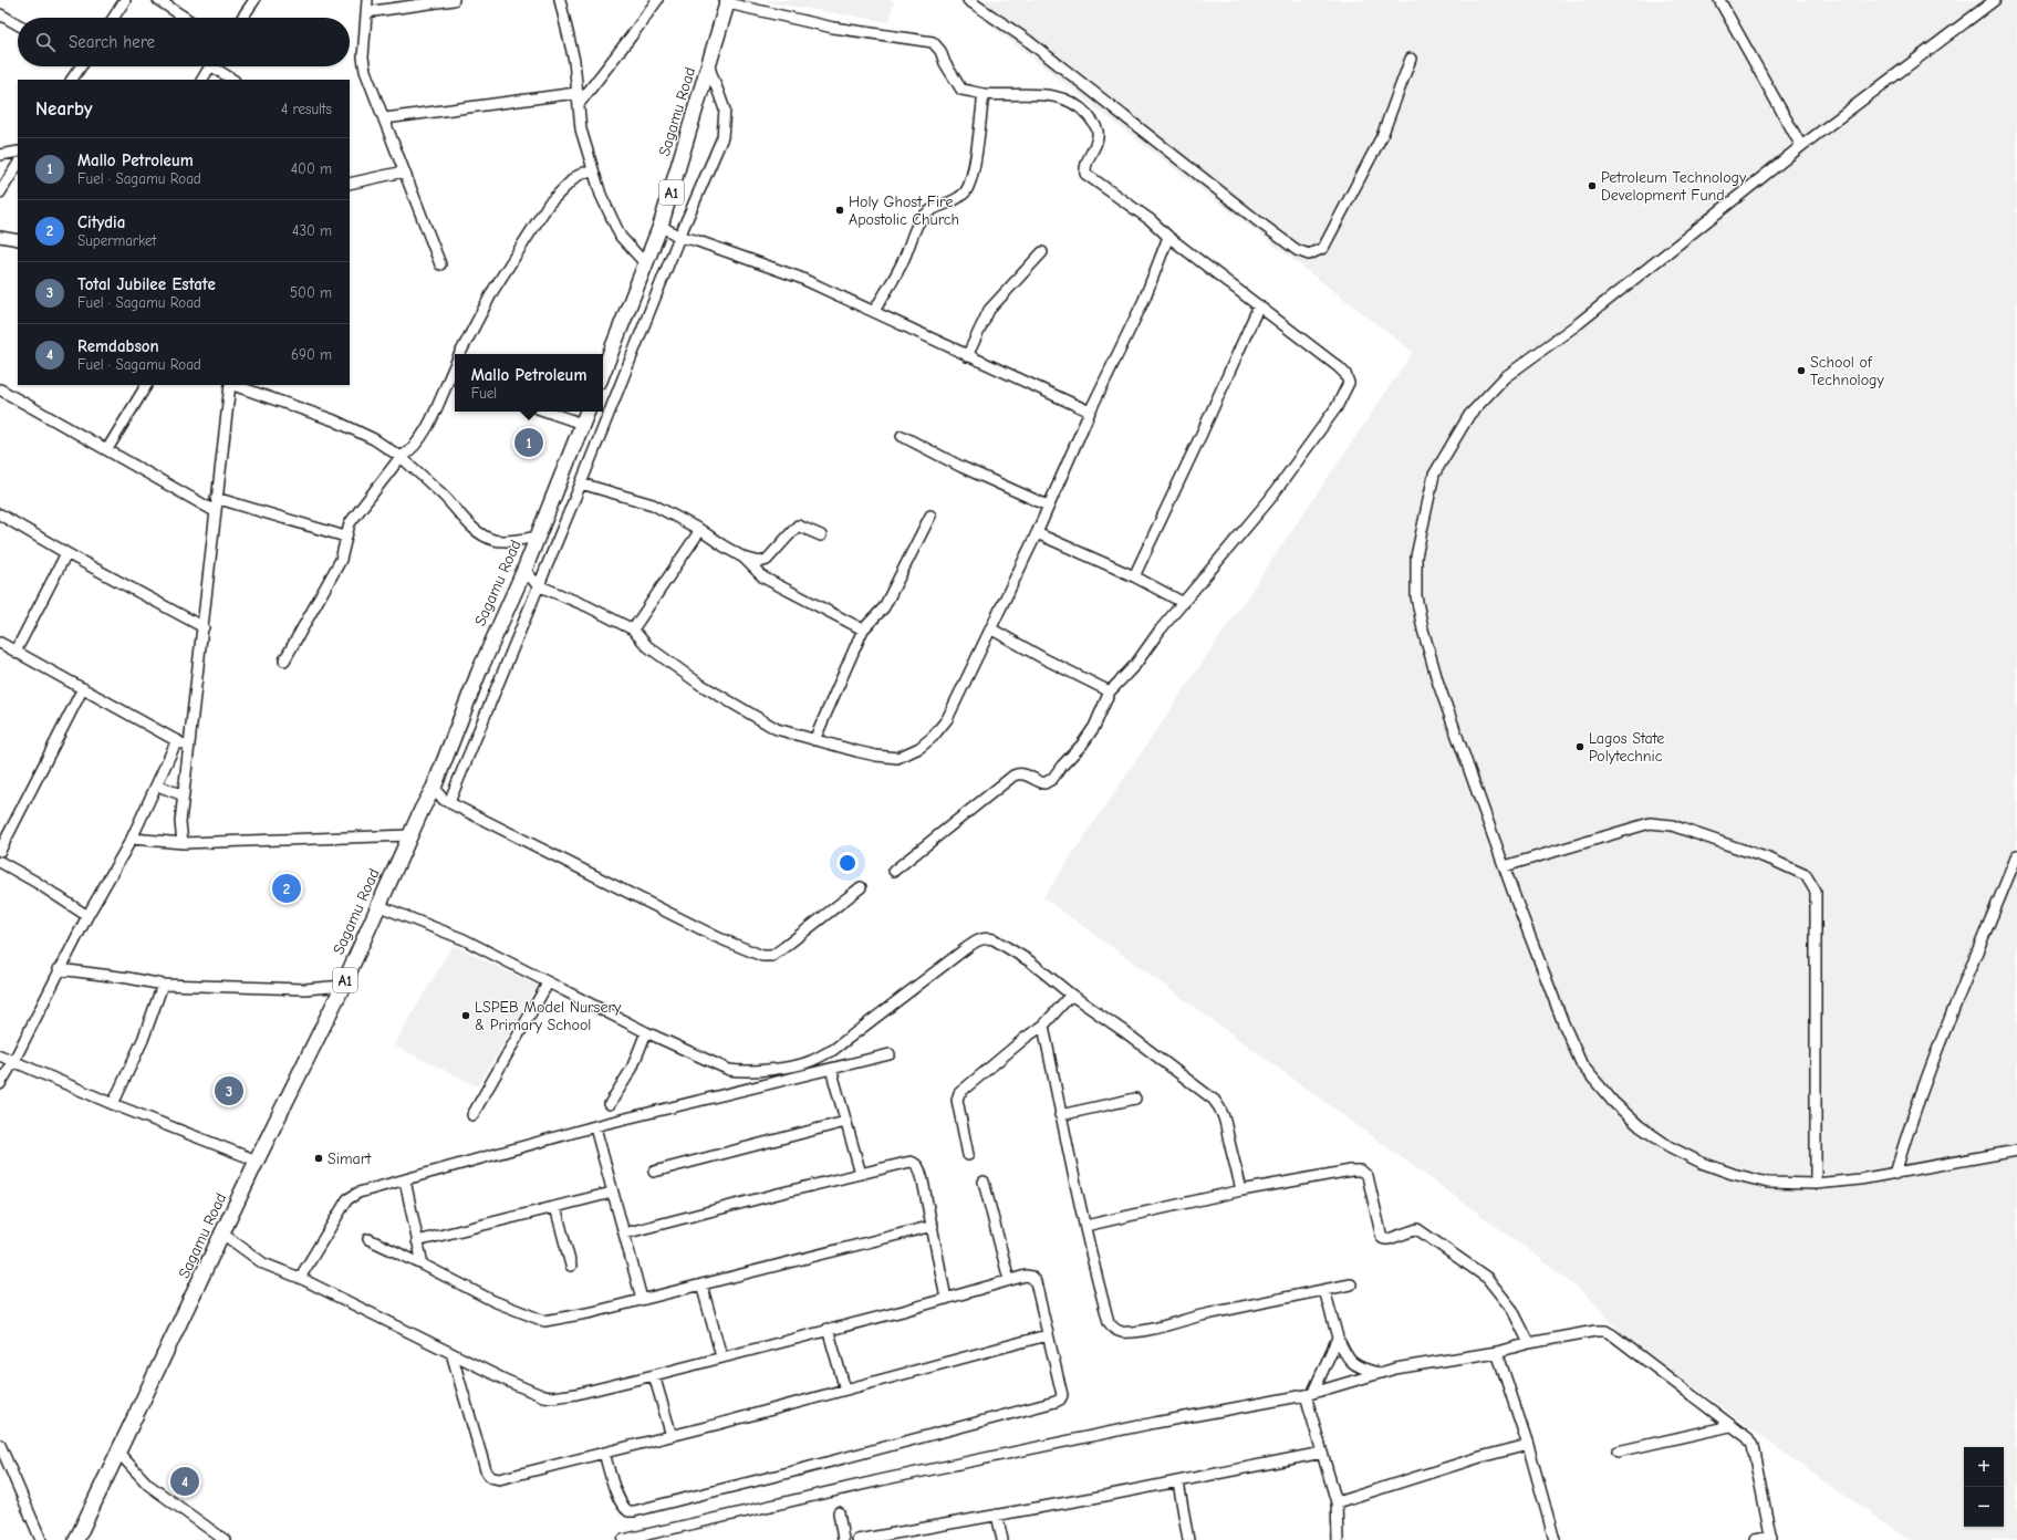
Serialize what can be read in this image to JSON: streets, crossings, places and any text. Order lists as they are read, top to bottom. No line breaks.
{"streets":{"highway":["Sagamu Road","A1"]},"places":["Petroleum Technology Development Fund","Holy Ghost Fire Apostolic Church","School of Technology","Lagos State Polytechnic","LSPEB Model Nursery & Primary School","Simart"],"page":{"search":"Search here","heading":["Nearby","4 results"],"list":[{"mark":"1","name":"Mallo Petroleum","note":"Fuel · Sagamu Road","value":"400 m"},{"mark":"2","name":"Citydia","note":"Supermarket","value":"430 m"},{"mark":"3","name":"Total Jubilee Estate","note":"Fuel · Sagamu Road","value":"500 m"},{"mark":"4","name":"Remdabson","note":"Fuel · Sagamu Road","value":"690 m"}],"popup":["Mallo Petroleum","Fuel"],"pins":["1","2","3","4"],"map_buttons":["+","−"]}}
